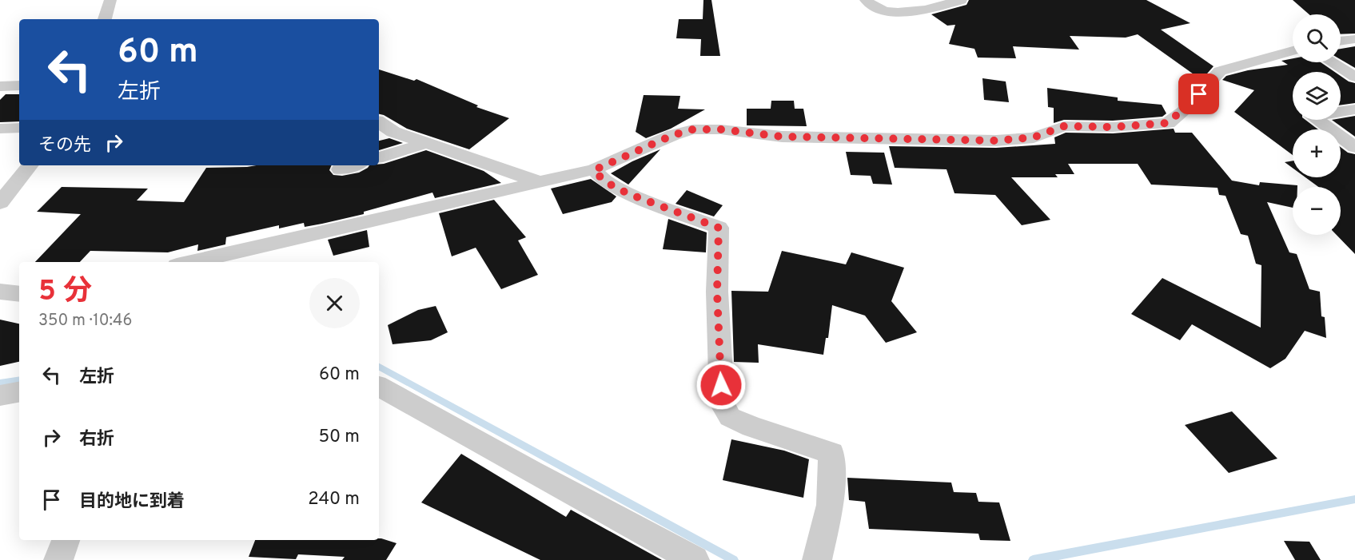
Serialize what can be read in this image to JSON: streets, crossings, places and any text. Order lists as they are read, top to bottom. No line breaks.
{"page":{"map_buttons":["+","−"],"turn":["60 m","左折"],"then":"その先","heading":["5 分","350 m · 10:46"],"list":[{"name":"左折","value":"60 m"},{"name":"右折","value":"50 m"},{"name":"目的地に到着","value":"240 m"}]}}
